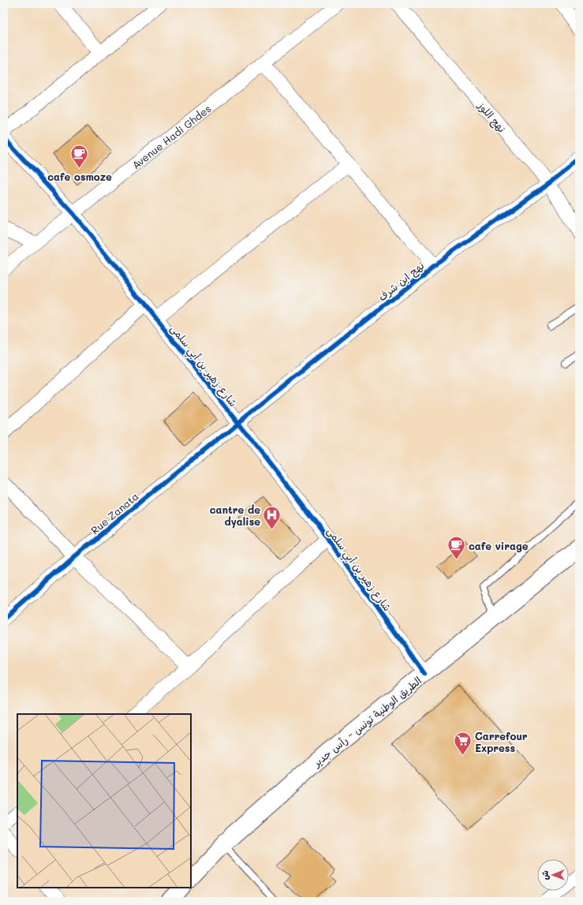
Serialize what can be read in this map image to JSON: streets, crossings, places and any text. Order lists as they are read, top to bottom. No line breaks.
{"streets":{"main road":["الطريق الوطنية تونس - رأس جدير"],"street":["نهج اللوز","Avenue Hadi Ghdes","نهج ابن شرف","شارع زهير بن أبي سلمى","Rue Zanata"]},"crossings":[["نهج اللوز","نهج ابن شرف"],["Avenue Hadi Ghdes","شارع زهير بن أبي سلمى"],["نهج ابن شرف","شارع زهير بن أبي سلمى"],["نهج ابن شرف","Rue Zanata"],["شارع زهير بن أبي سلمى","Rue Zanata"],["شارع زهير بن أبي سلمى","الطريق الوطنية تونس - رأس جدير"]],"places":{"cafe":["cafe osmoze","cafe virage"],"hospital":["cantre de dyalise"],"supermarket":["Carrefour Express"]},"north":"left"}
